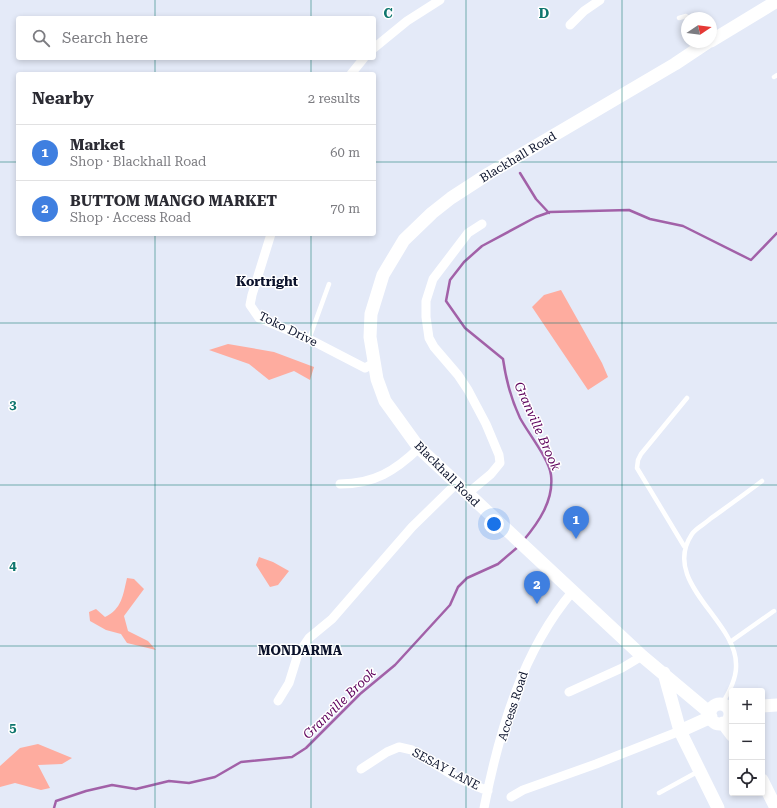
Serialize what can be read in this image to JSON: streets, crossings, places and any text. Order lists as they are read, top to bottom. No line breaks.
{"streets":{"main road":["Blackhall Road"],"street":["Toko Drive","Access Road","SESAY LANE"]},"crossings":[["Blackhall Road","Toko Drive"],["Blackhall Road","Access Road"],["Access Road","SESAY LANE"]],"districts":["Kortright","MONDARMA"],"water":["Granville Brook"],"north":"right","page":{"search":"Search here","heading":["Nearby","2 results"],"list":[{"mark":"1","name":"Market","note":"Shop · Blackhall Road","value":"60 m"},{"mark":"2","name":"BUTTOM MANGO MARKET","note":"Shop · Access Road","value":"70 m"}],"pins":["1","2"],"map_buttons":["+","−"]},"grid":{"columns":["C","D"],"rows":["3","4","5"]}}
